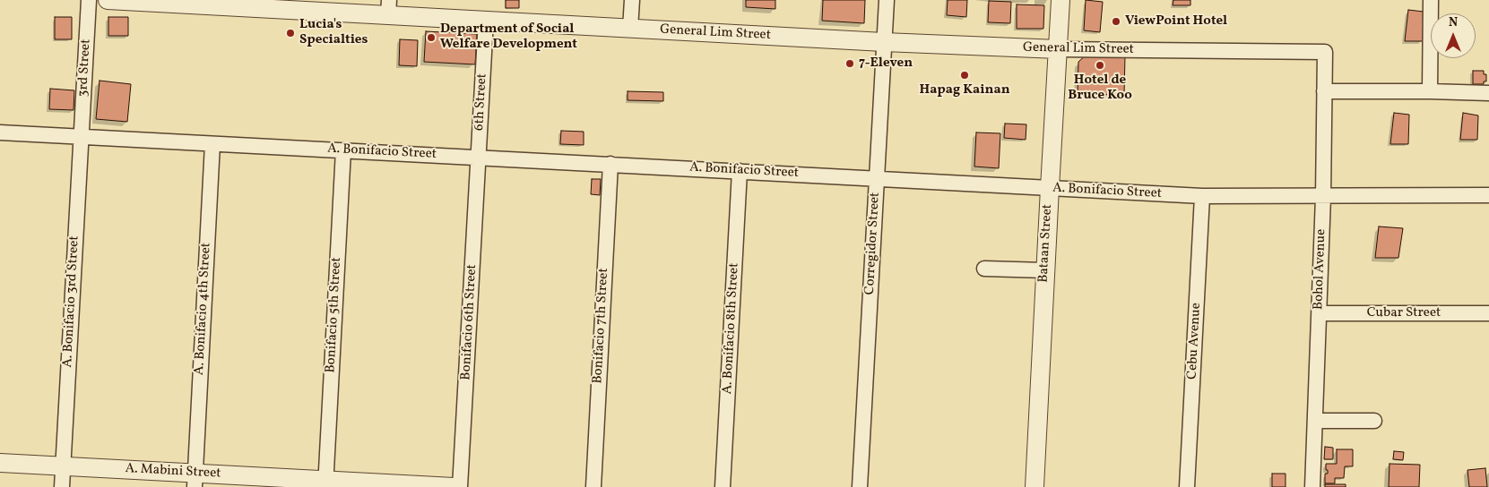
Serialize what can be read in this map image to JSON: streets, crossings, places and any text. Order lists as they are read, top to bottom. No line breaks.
{"streets":{"street":["General Lim Street","3rd Street","6th Street","A. Bonifacio Street","Corregidor Street","Bataan Street","Bohol Avenue","A. Bonifacio 3rd Street","A. Bonifacio 4th Street","Cubar Street","Bonifacio 5th Street","Bonifacio 6th Street","Bonifacio 7th Street","A. Bonifacio 8th Street","Cebu Avenue","A. Mabini Street"]},"crossings":[["General Lim Street","6th Street"],["General Lim Street","Corregidor Street"],["General Lim Street","Bataan Street"],["General Lim Street","Bohol Avenue"],["3rd Street","A. Bonifacio Street"],["3rd Street","A. Bonifacio 3rd Street"],["6th Street","A. Bonifacio Street"],["6th Street","Bonifacio 6th Street"],["A. Bonifacio Street","Corregidor Street"],["A. Bonifacio Street","Bataan Street"],["A. Bonifacio Street","Bohol Avenue"],["A. Bonifacio Street","A. Bonifacio 3rd Street"],["A. Bonifacio Street","A. Bonifacio 4th Street"],["A. Bonifacio Street","Bonifacio 5th Street"],["A. Bonifacio Street","Bonifacio 6th Street"],["A. Bonifacio Street","Bonifacio 7th Street"],["A. Bonifacio Street","A. Bonifacio 8th Street"],["A. Bonifacio Street","Cebu Avenue"],["Bohol Avenue","Cubar Street"],["A. Bonifacio 3rd Street","A. Mabini Street"],["A. Bonifacio 4th Street","A. Mabini Street"],["Bonifacio 5th Street","A. Mabini Street"]],"places":["ViewPoint Hotel","Lucia's Specialties","Department of Social Welfare Development","7-Eleven","Hotel de Bruce Koo","Hapag Kainan"],"north":"top"}
